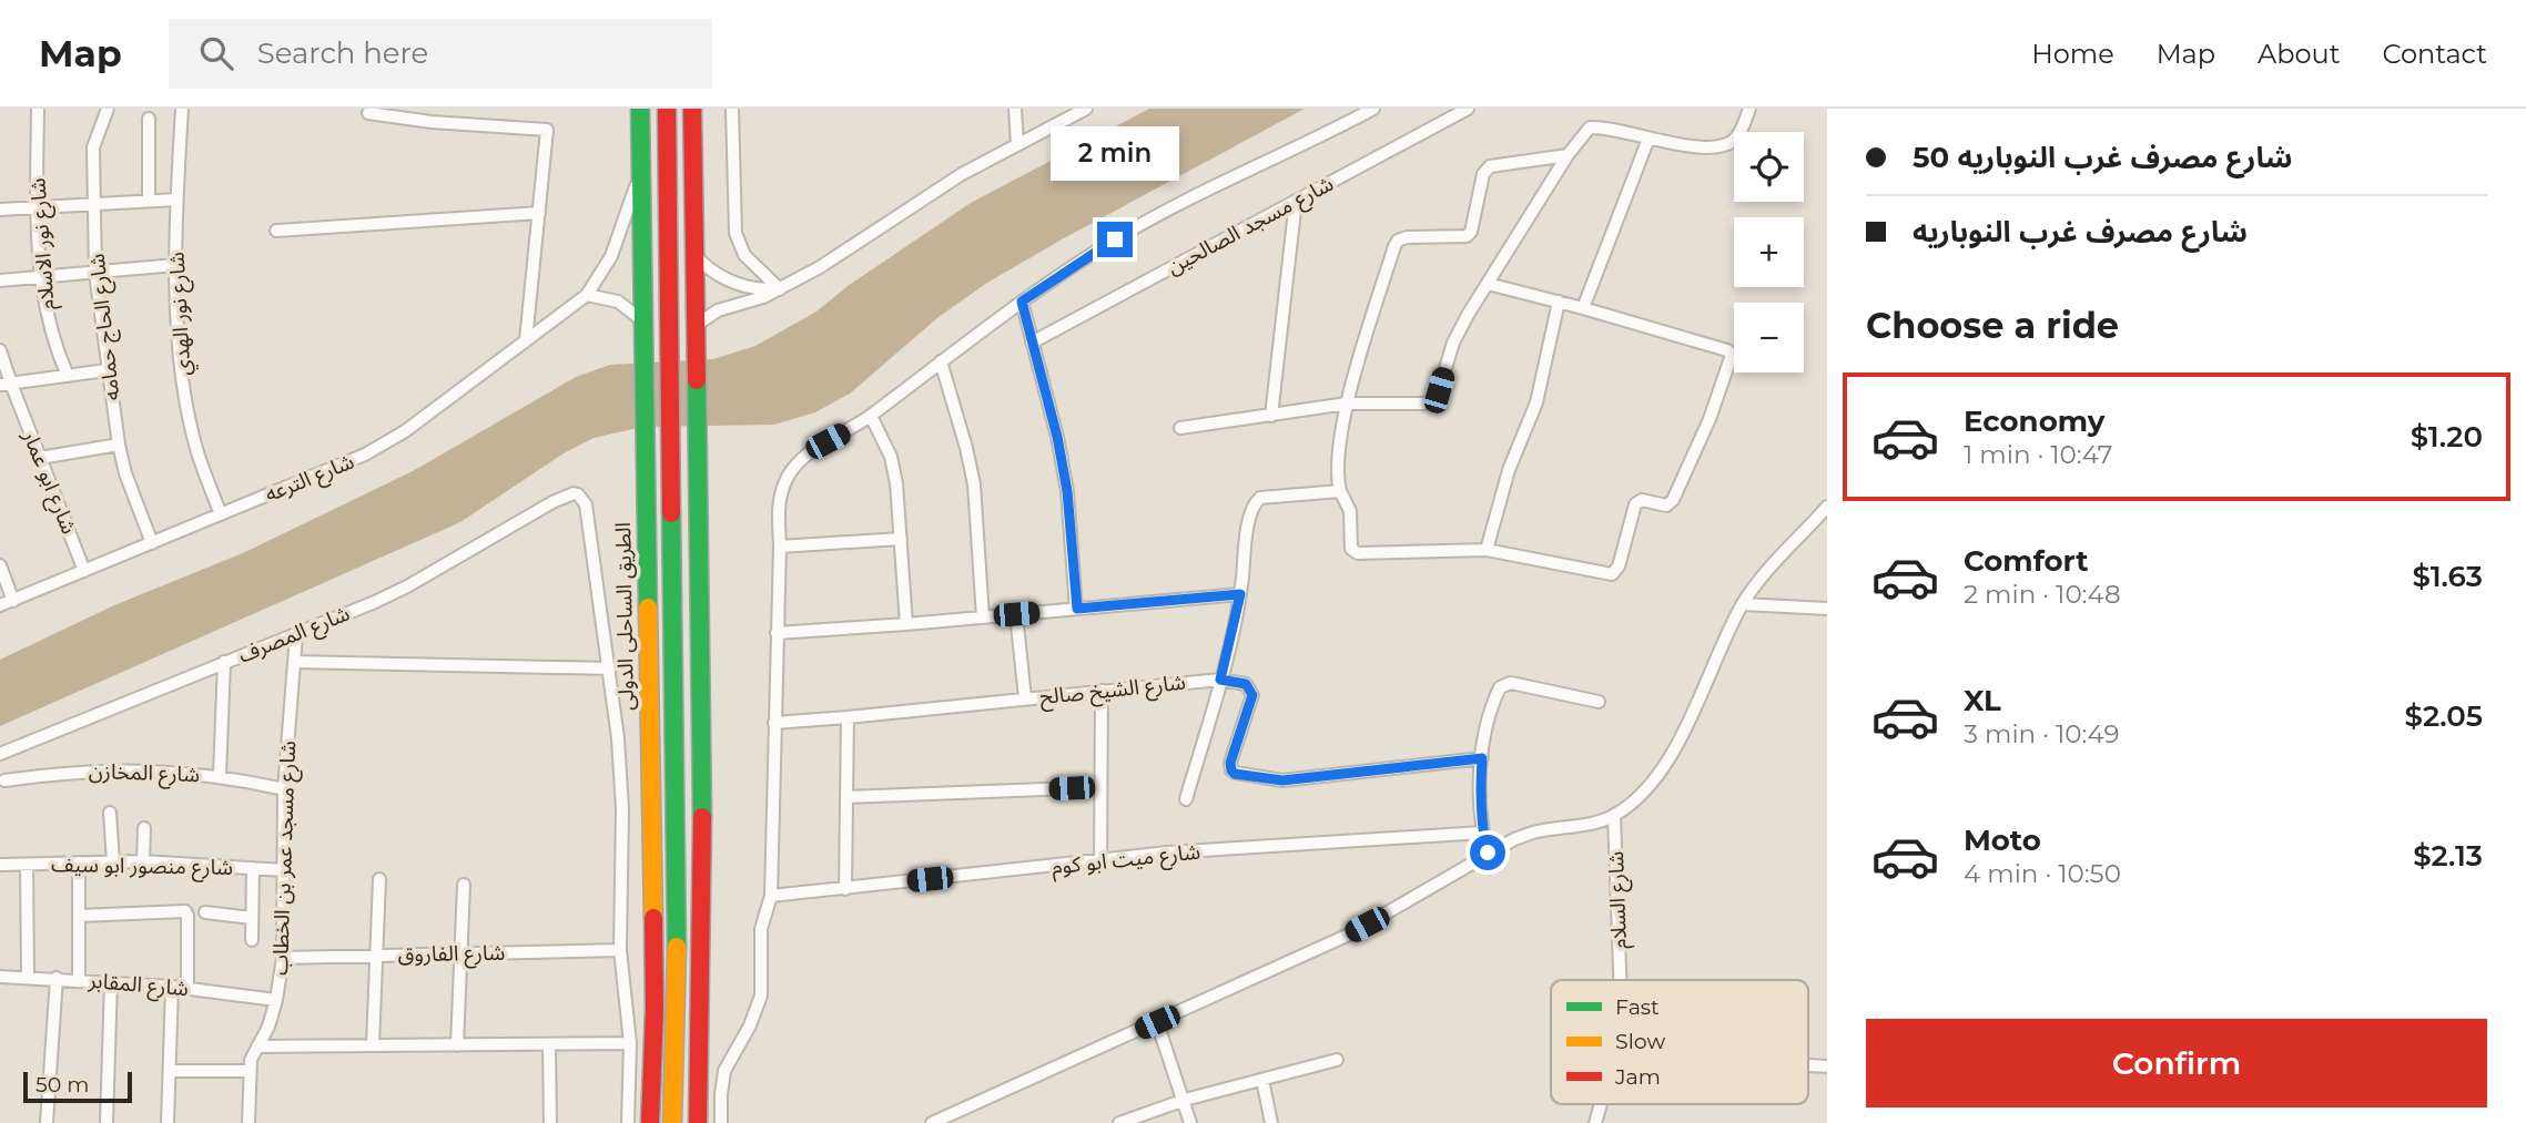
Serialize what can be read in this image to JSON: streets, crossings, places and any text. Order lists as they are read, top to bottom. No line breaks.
{"streets":{"highway":["الطريق الساحلى الدولى"],"street":["شارع مسجد الصالحين","شارع نور الاسلام","شارع نور الهدي","شارع الحاج حمامه","شارع الترعه","شارع ابو عمار","شارع المصرف","شارع الشيخ صالح","شارع المخازن","شارع مسجد عمر بن الخطاب","شارع ميت ابو كوم","شارع منصور ابو سيف","شارع السلام","شارع الفاروق","شارع المقابر"]},"crossings":[["شارع نور الهدي","شارع الترعه"],["شارع الحاج حمامه","شارع الترعه"],["شارع الترعه","شارع ابو عمار"],["شارع الترعه","الطريق الساحلى الدولى"],["شارع المصرف","شارع مسجد عمر بن الخطاب"],["شارع المخازن","شارع مسجد عمر بن الخطاب"],["شارع مسجد عمر بن الخطاب","شارع منصور ابو سيف"],["شارع مسجد عمر بن الخطاب","شارع الفاروق"],["شارع مسجد عمر بن الخطاب","شارع المقابر"]],"legend":["Fast","Slow","Jam"],"scale_bar":"50 m","page":{"header":"Map","search":"Search here","nav":["Home","Map","About","Contact"],"banner":["شارع مصرف غرب النوباريه 50","شارع مصرف غرب النوباريه"],"bubble":"2 min","map_buttons":["+","−"],"heading":"Choose a ride","list":[{"name":"Economy","note":"1 min · 10:47","value":"$1.20"},{"name":"Comfort","note":"2 min · 10:48","value":"$1.63"},{"name":"XL","note":"3 min · 10:49","value":"$2.05"},{"name":"Moto","note":"4 min · 10:50","value":"$2.13"}],"buttons":"Confirm","scale":"50 m"}}
